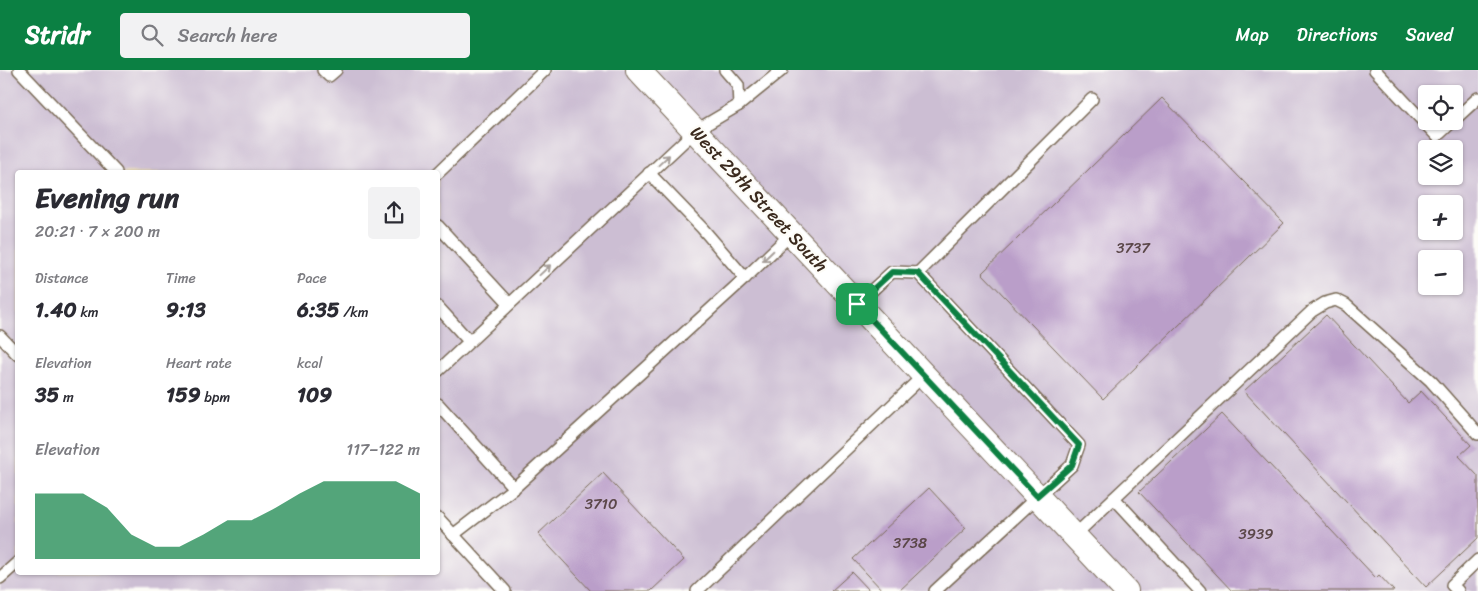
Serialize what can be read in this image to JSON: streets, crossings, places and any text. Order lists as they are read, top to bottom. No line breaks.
{"streets":{"street":["West 29th Street South"]},"house_numbers":["3737","3710","3939","3738"],"page":{"header":"Stridr","search":"Search here","nav":["Map","Directions","Saved"],"map_buttons":["+","−"],"heading":["Evening run","20:21 · 7 × 200 m"],"stats":[["Distance","1.40 km"],["Time","9:13"],["Pace","6:35 /km"],["Elevation","35 m"],["Heart rate","159 bpm"],["kcal","109"]],"chart":["Elevation","117–122 m"]}}
